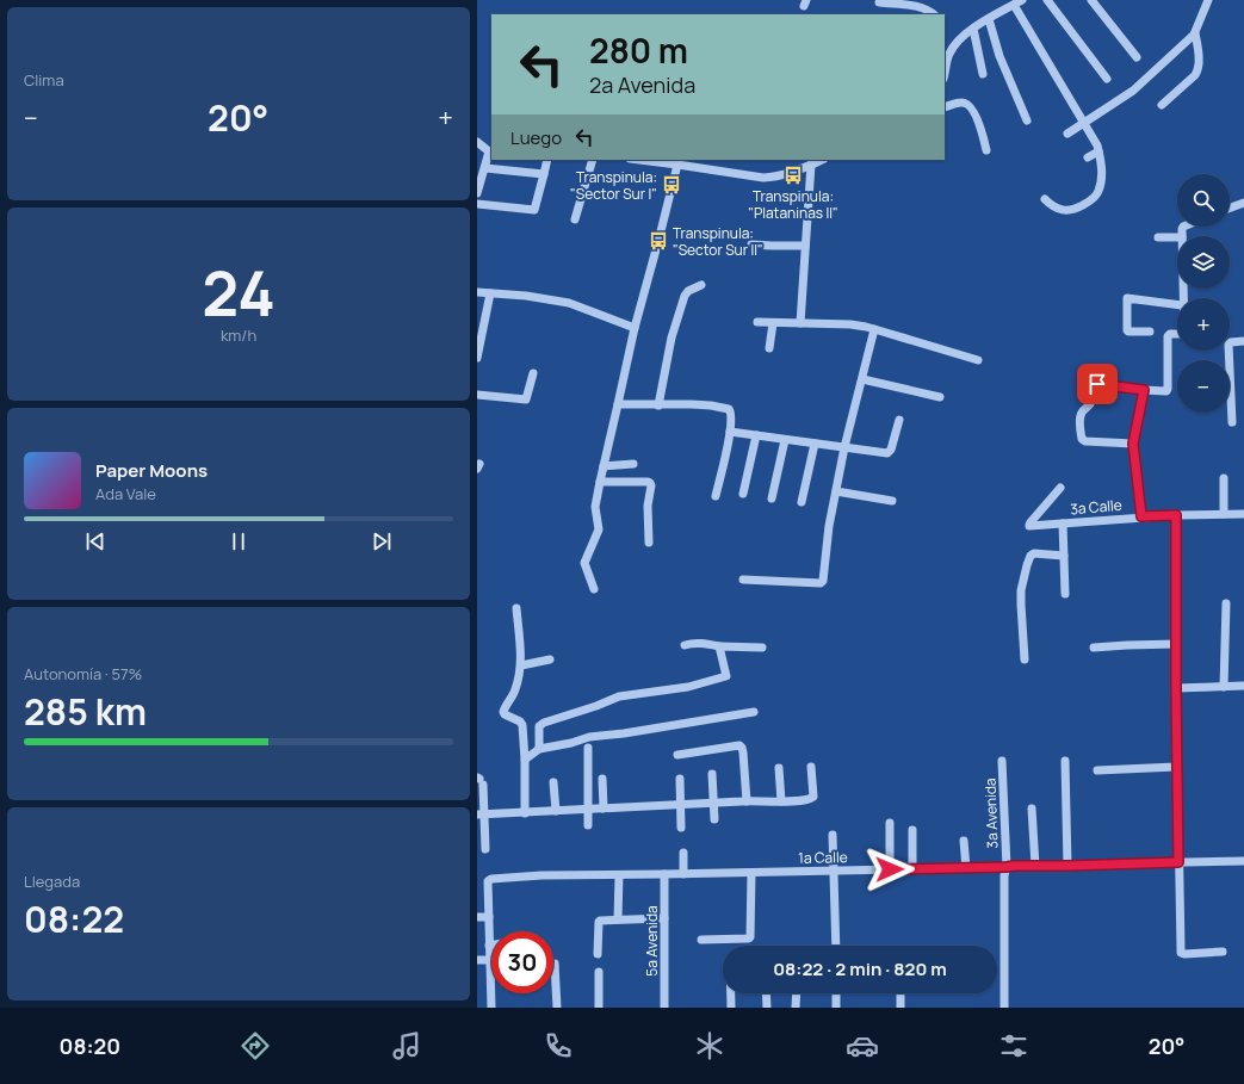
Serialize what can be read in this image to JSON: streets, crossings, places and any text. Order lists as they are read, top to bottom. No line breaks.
{"streets":{"street":["3a Calle","3a Avenida","1a Calle","5a Avenida"]},"crossings":[["3a Avenida","1a Calle"],["1a Calle","5a Avenida"]],"places":{"bus stop":["Transpinula: \"Plataninas II\"","Transpinula: \"Sector Sur I\"","Transpinula: \"Sector Sur II\""]},"page":{"tile":["Clima",["24","km/h"],["Autonomía · 57%","285 km"],["Llegada","08:22"]],"turn":["280 m","2a Avenida"],"heat":["−","20°","+"],"then":"Luego","map_buttons":["+","−"],"song":["Paper Moons","Ada Vale"],"limit":"30","trip":"08:22 · 2 min · 820 m","tabs":["08:20","20°"]}}
